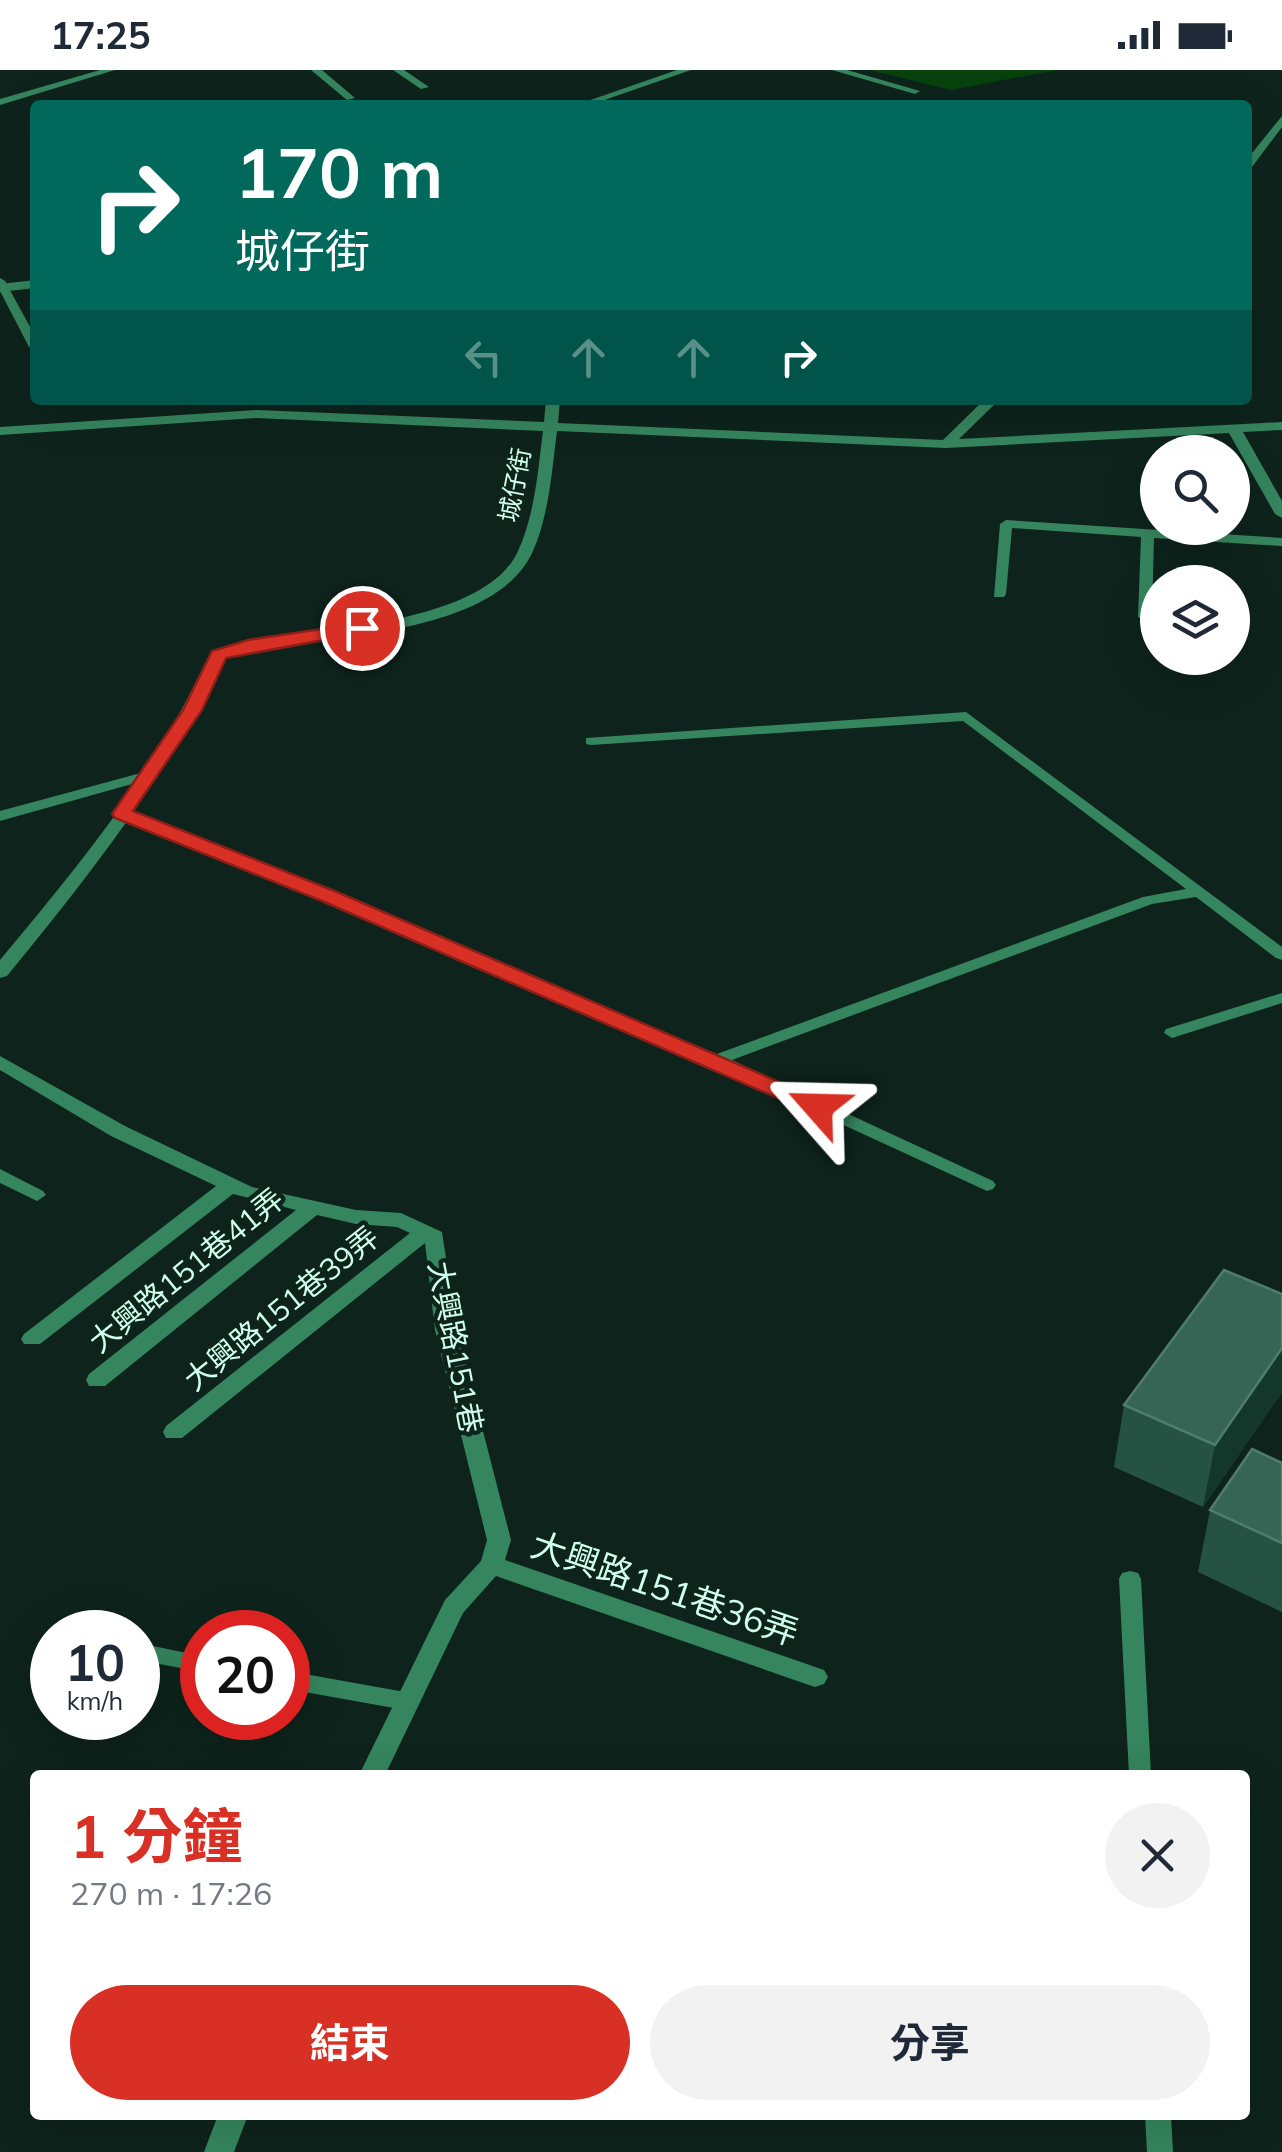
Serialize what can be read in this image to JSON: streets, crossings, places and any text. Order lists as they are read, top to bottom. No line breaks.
{"streets":{"street":["城仔街","大興路151巷41弄","大興路151巷39弄","大興路151巷","大興路151巷36弄"]},"crossings":[["大興路151巷41弄","大興路151巷"],["大興路151巷39弄","大興路151巷"],["大興路151巷","大興路151巷36弄"]],"page":{"status":"17:25","turn":["170 m","城仔街"],"speed":"10 km/h","limit":"20","heading":["1 分鐘","270 m · 17:26"],"buttons":["結束","分享"]}}
